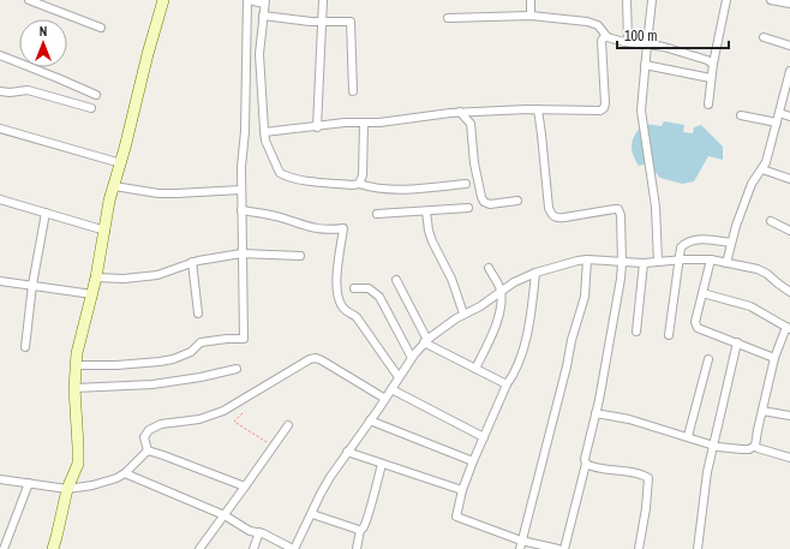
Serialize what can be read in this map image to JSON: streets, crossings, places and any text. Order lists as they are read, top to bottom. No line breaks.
{"scale_bar":"100 m","north":"top"}
